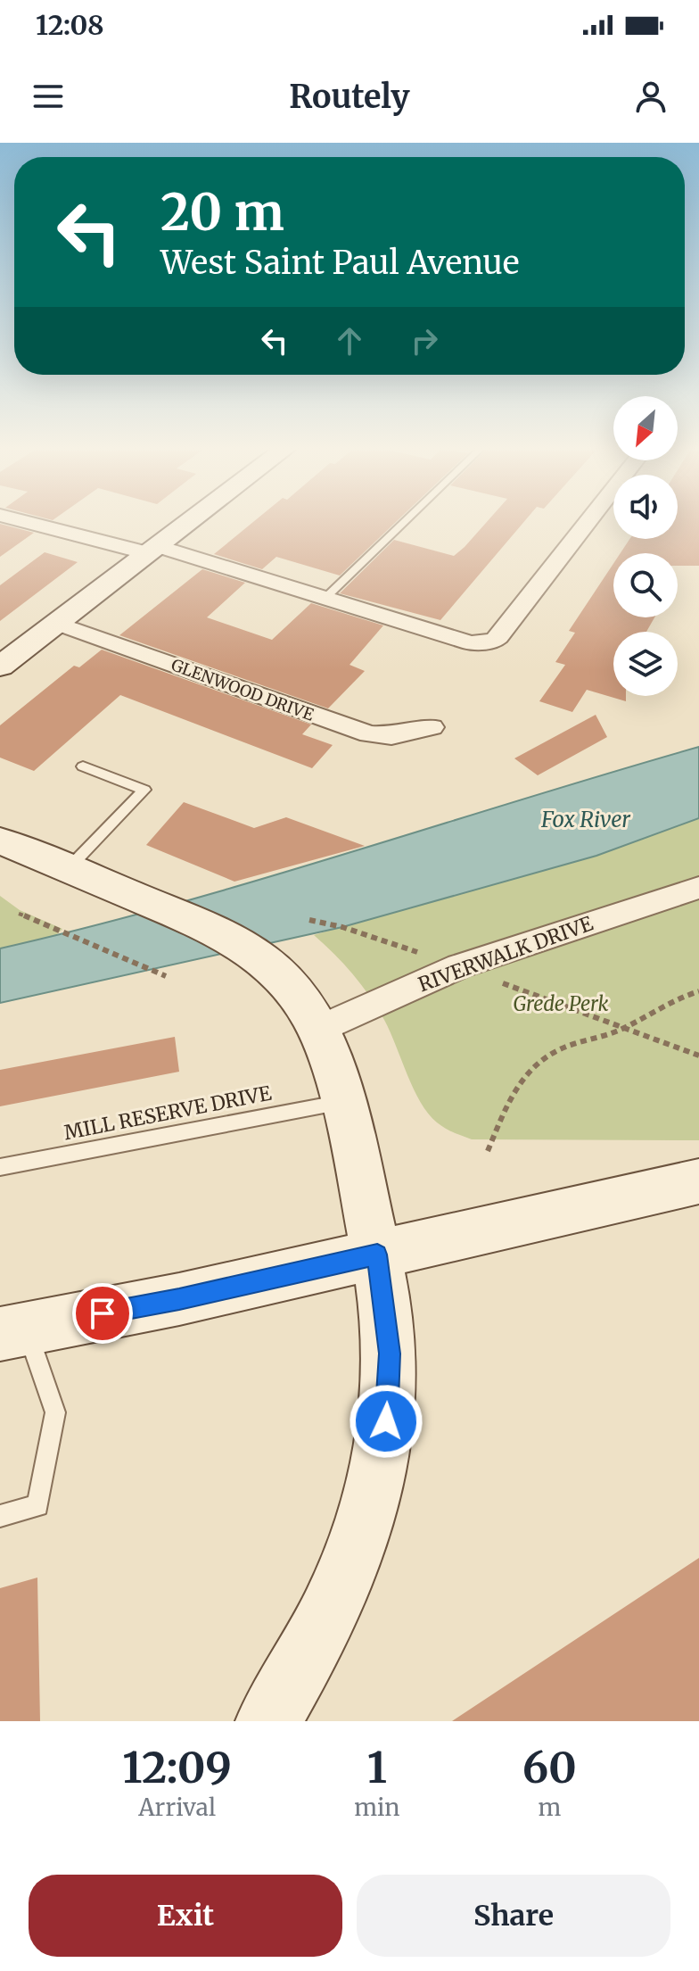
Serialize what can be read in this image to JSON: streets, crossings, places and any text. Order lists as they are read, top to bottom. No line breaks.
{"streets":{"street":["GLENWOOD DRIVE","RIVERWALK DRIVE"],"lane":["MILL RESERVE DRIVE"]},"water":["Fox River"],"parks":["Grede Perk"],"north":"bottom left","page":{"status":"12:08","header":"Routely","turn":["20 m","West Saint Paul Avenue"],"eta":["12:09","Arrival","1","min","60","m"],"buttons":["Exit","Share"]}}
